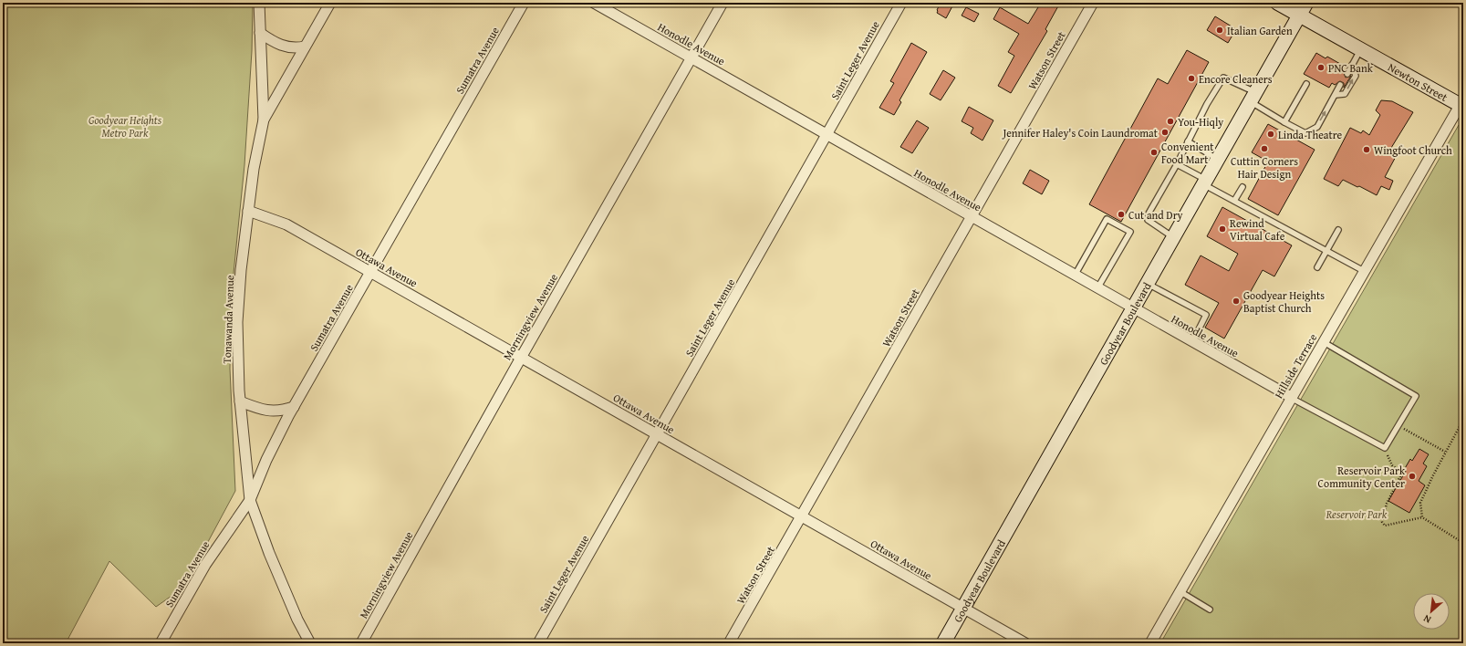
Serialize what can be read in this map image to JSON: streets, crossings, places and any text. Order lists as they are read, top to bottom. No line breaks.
{"streets":{"street":["Honodle Avenue","Sumatra Avenue","Saint Leger Avenue","Watson Street","Newton Street","Ottawa Avenue","Morningview Avenue","Tonawanda Avenue","Goodyear Boulevard","Hillside Terrace"]},"crossings":[["Honodle Avenue","Saint Leger Avenue"],["Honodle Avenue","Watson Street"],["Honodle Avenue","Morningview Avenue"],["Honodle Avenue","Goodyear Boulevard"],["Honodle Avenue","Hillside Terrace"],["Sumatra Avenue","Ottawa Avenue"],["Sumatra Avenue","Tonawanda Avenue"],["Saint Leger Avenue","Ottawa Avenue"],["Watson Street","Ottawa Avenue"],["Newton Street","Goodyear Boulevard"],["Newton Street","Hillside Terrace"],["Ottawa Avenue","Morningview Avenue"],["Ottawa Avenue","Tonawanda Avenue"],["Ottawa Avenue","Goodyear Boulevard"]],"parks":["Goodyear Heights Metro Park","Reservoir Park"],"places":["Italian Garden","PNC Bank","Encore Cleaners","You-Hiqly","Jennifer Haley's Coin Laundromat","Linda Theatre","Cuttin Corners Hair Design","Wingfoot Church","Convenient Food Mart","Cut and Dry","Rewind Virtual Cafe","Goodyear Heights Baptist Church","Reservoir Park Community Center"],"north":"bottom left"}
